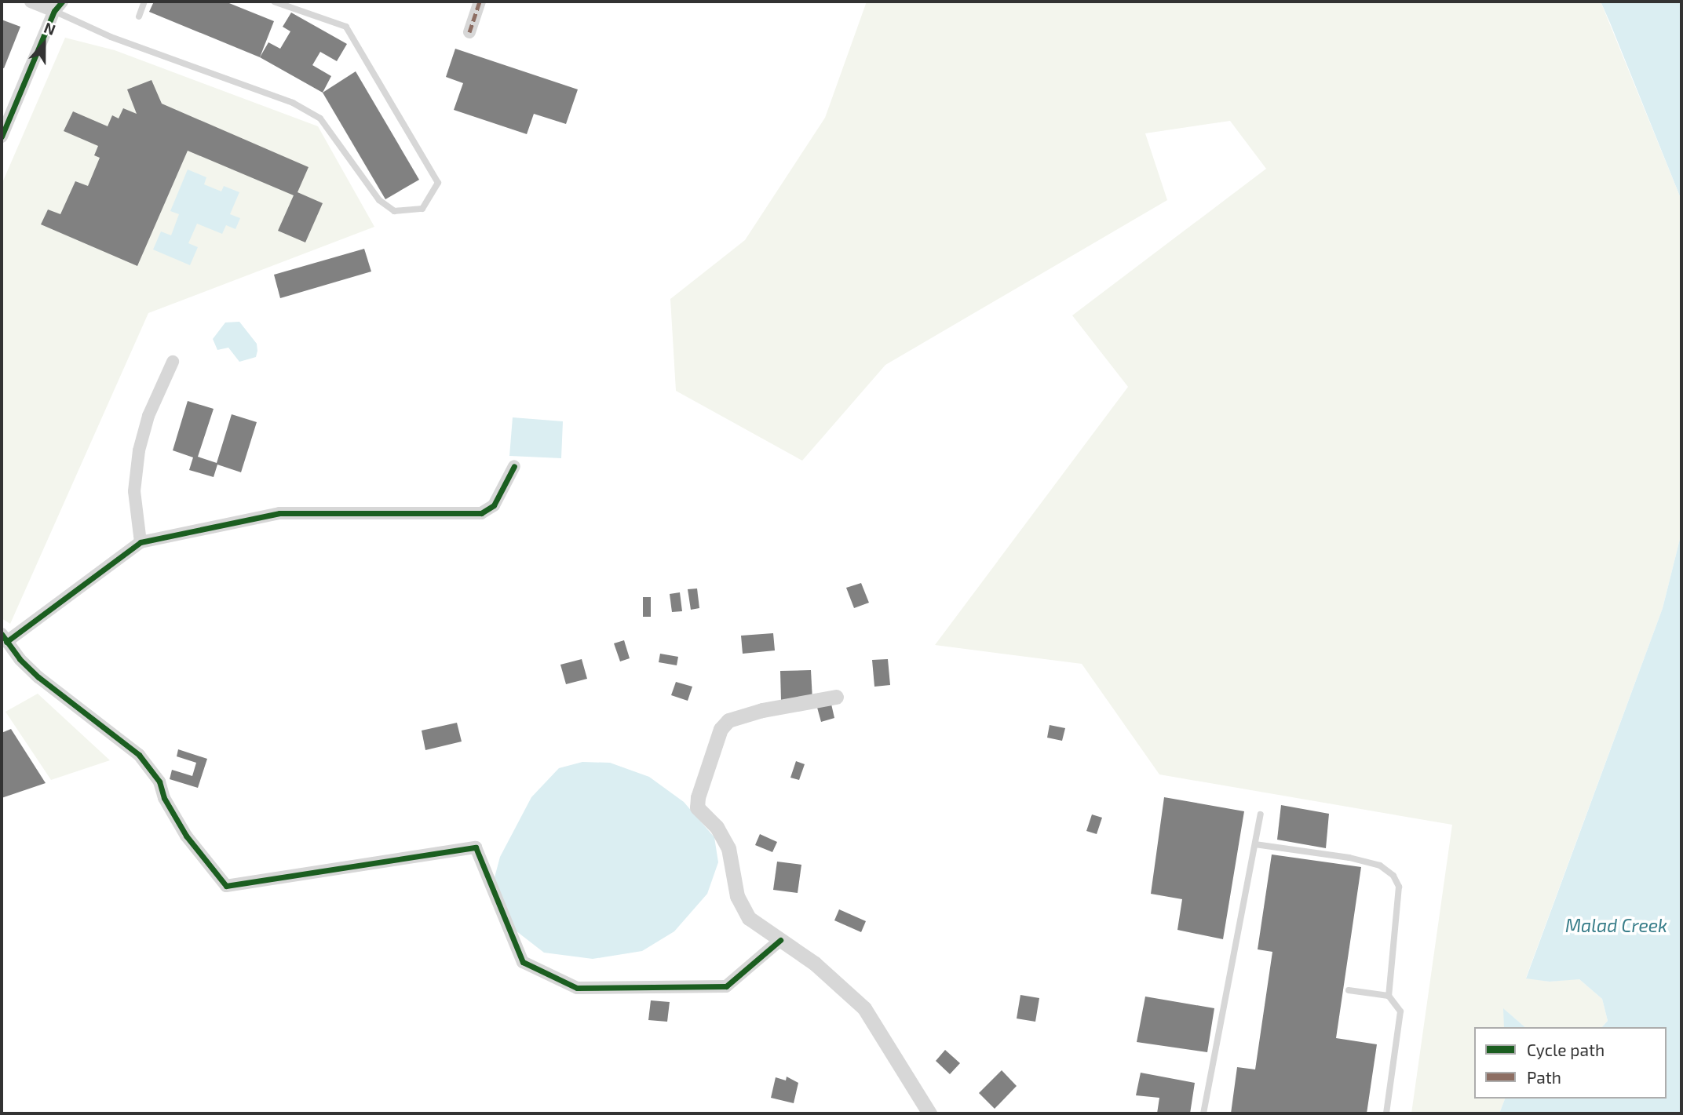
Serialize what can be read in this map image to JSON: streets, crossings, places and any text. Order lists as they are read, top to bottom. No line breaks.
{"water":["Malad Creek"],"legend":["Cycle path","Path"],"north":"top"}
